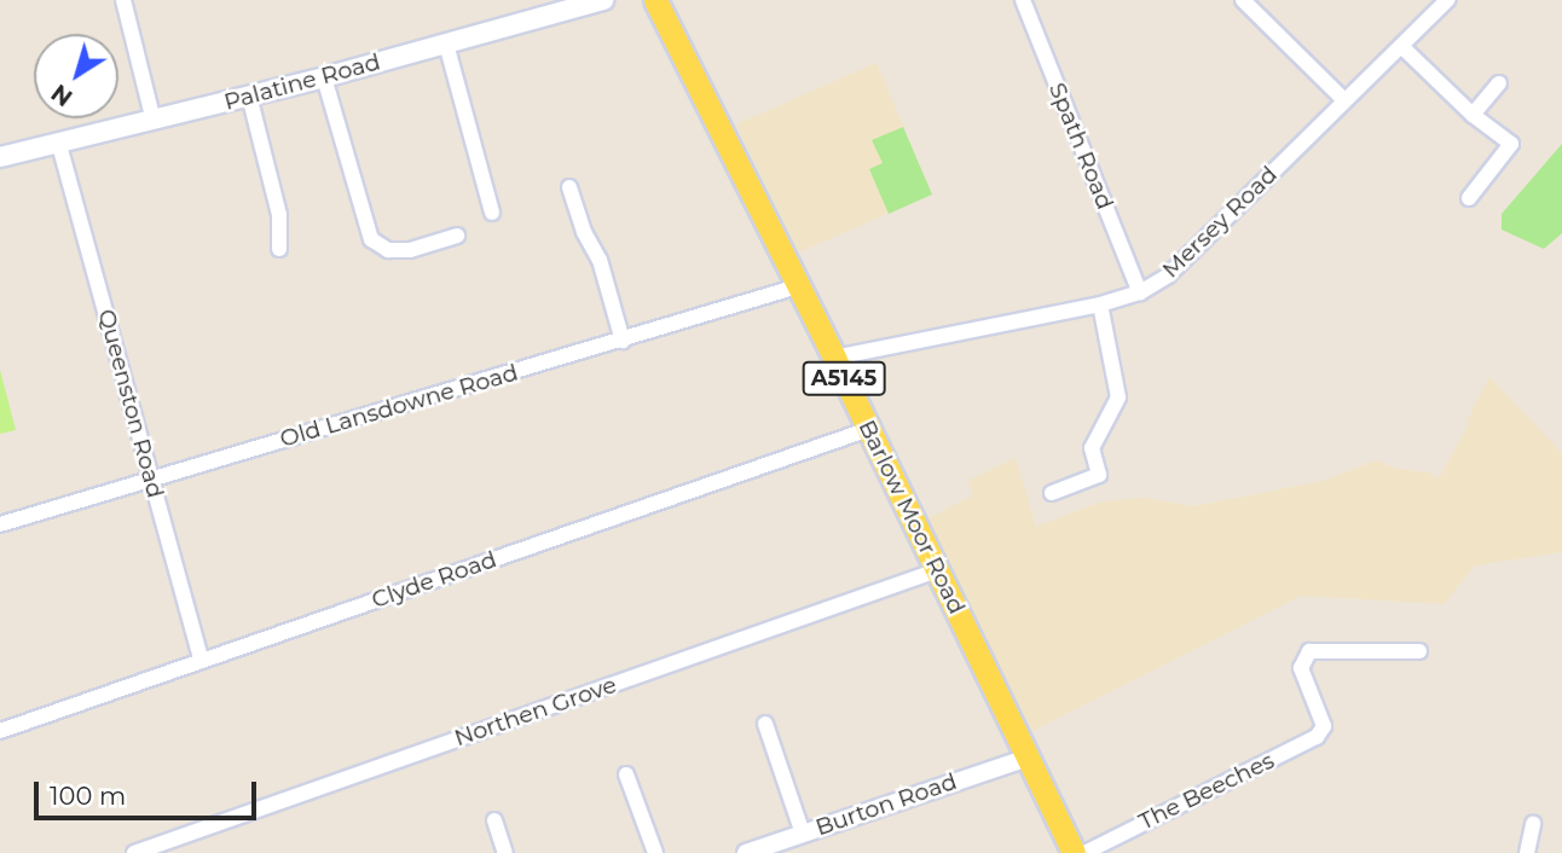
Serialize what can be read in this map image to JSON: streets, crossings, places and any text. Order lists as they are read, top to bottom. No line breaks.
{"streets":{"main road":["Palatine Road","A5145","Barlow Moor Road"],"street":["Spath Road","Mersey Road","Queenston Road","Old Lansdowne Road","Clyde Road","Northen Grove","The Beeches","Burton Road"]},"crossings":[["Palatine Road","Queenston Road"],["Spath Road","Mersey Road"],["Mersey Road","Barlow Moor Road"],["Queenston Road","Old Lansdowne Road"],["Queenston Road","Clyde Road"],["Old Lansdowne Road","Barlow Moor Road"],["Barlow Moor Road","Clyde Road"],["Barlow Moor Road","Northen Grove"],["Barlow Moor Road","Burton Road"]],"scale_bar":"100 m","north":"bottom left"}
